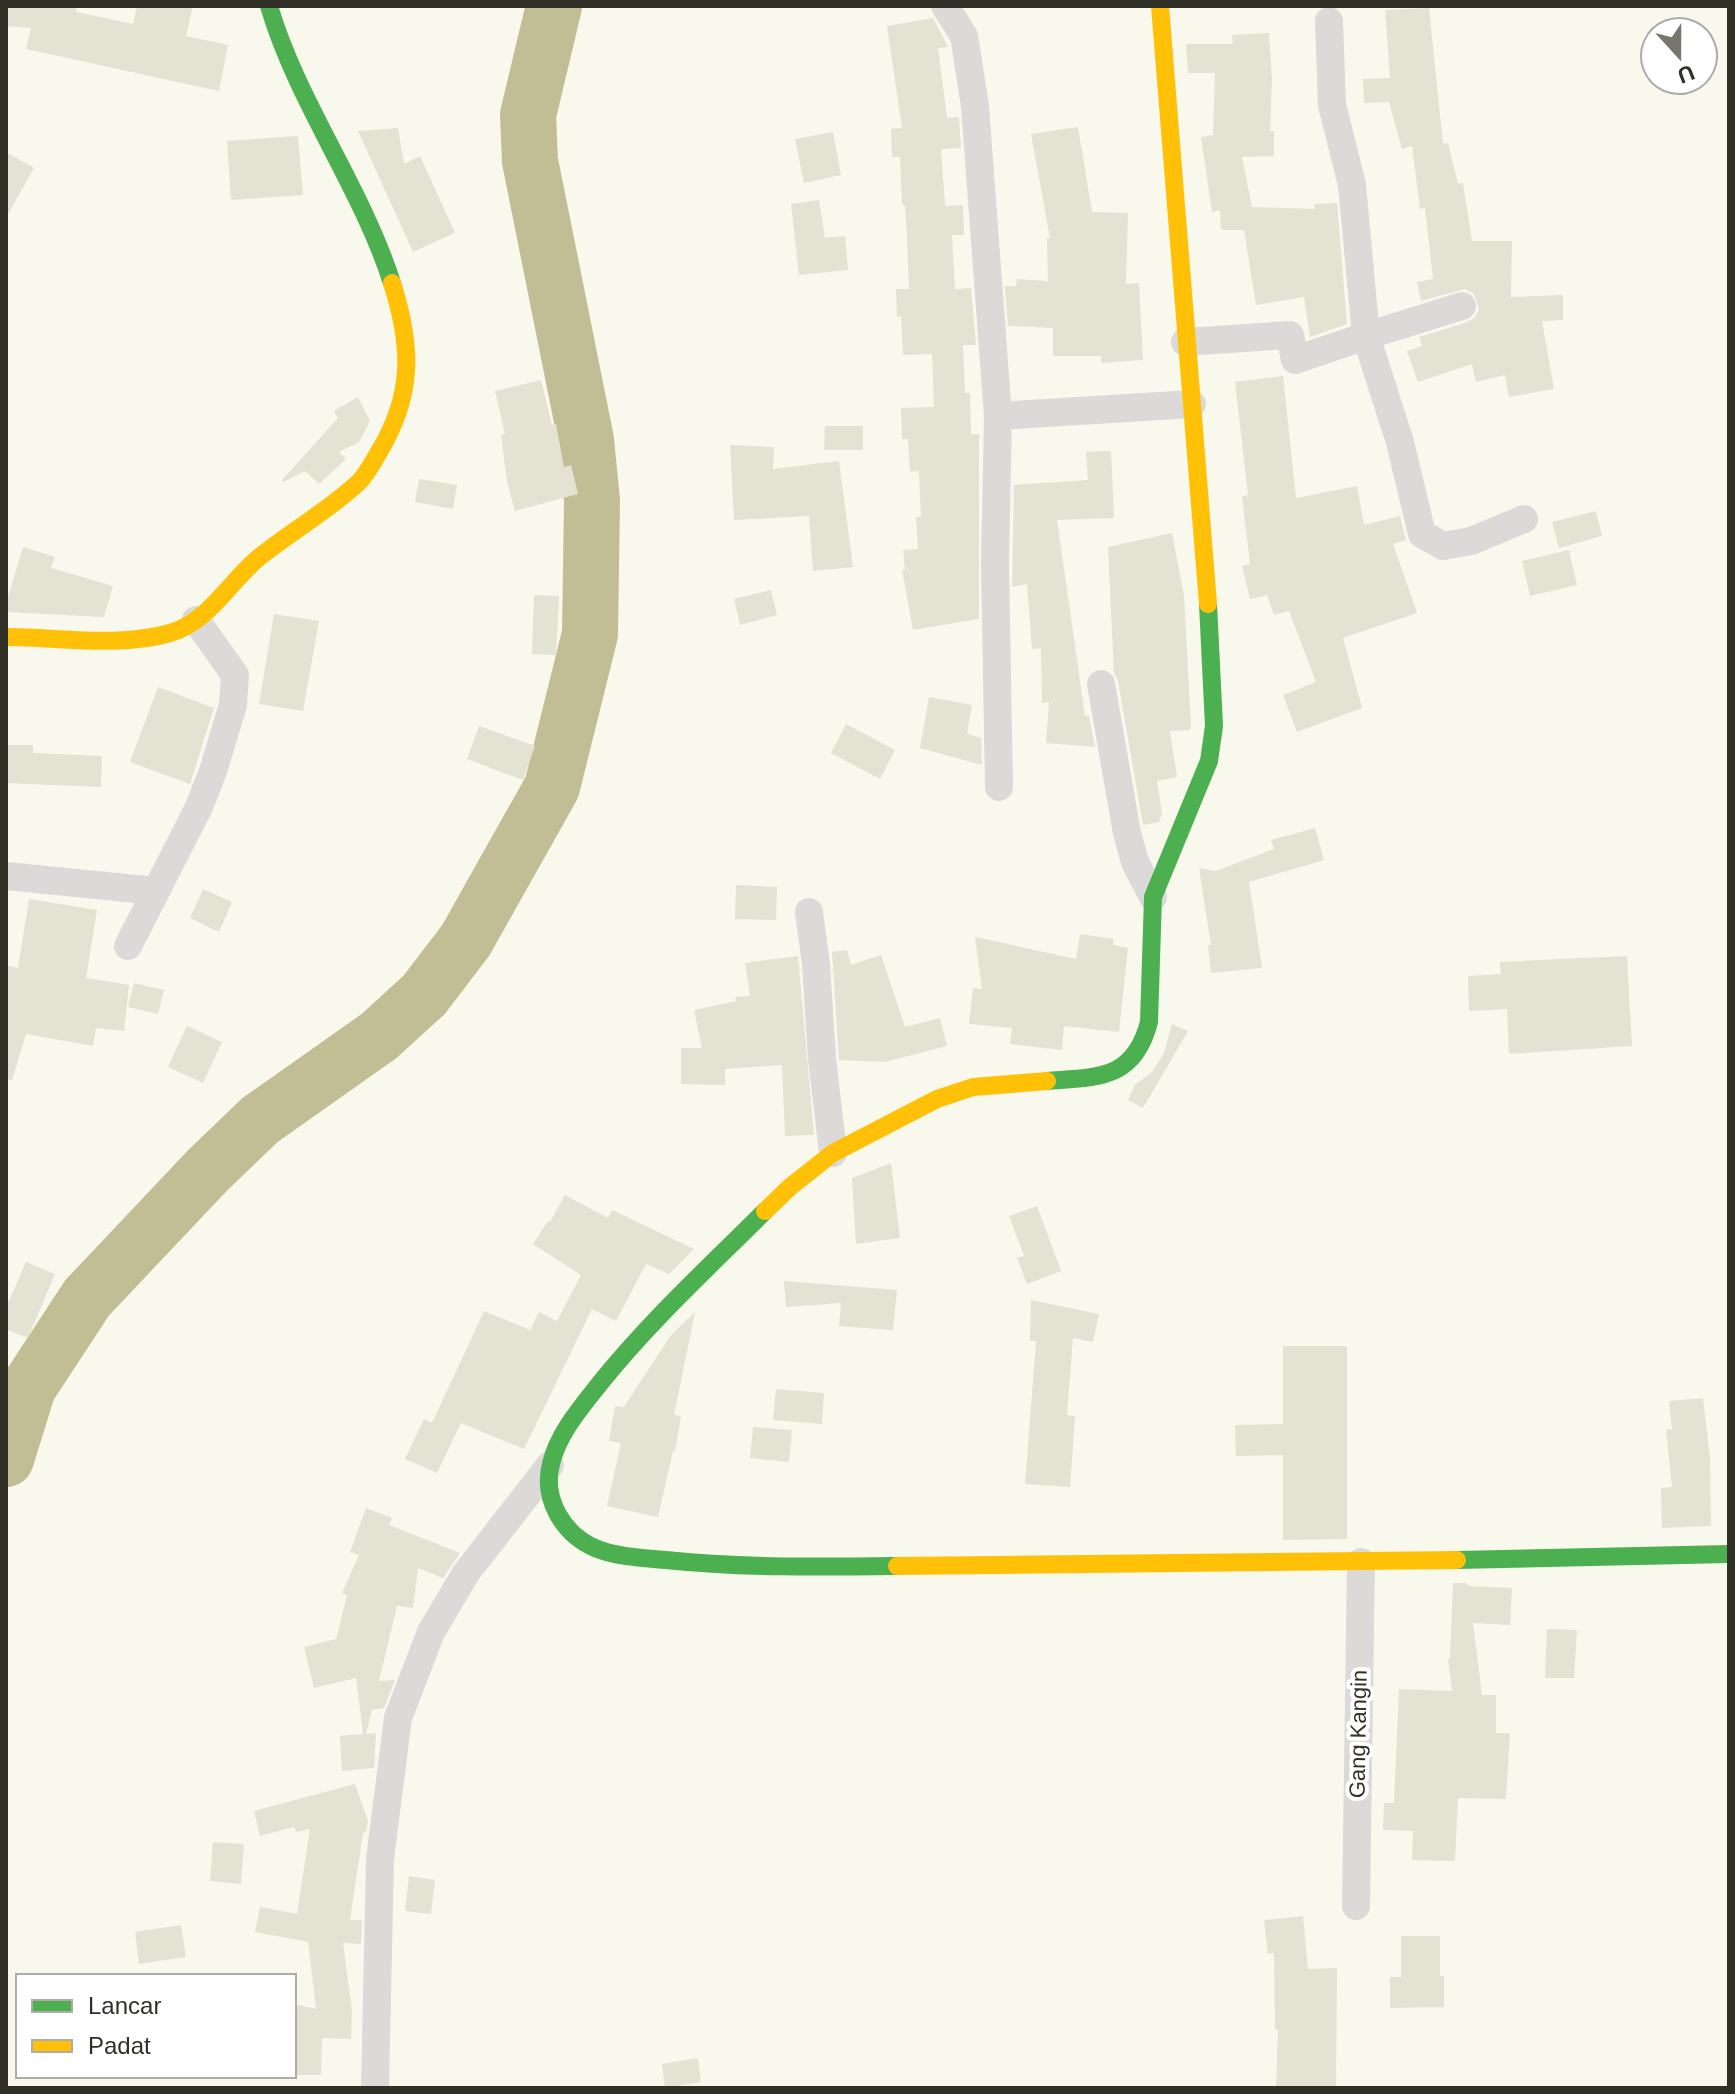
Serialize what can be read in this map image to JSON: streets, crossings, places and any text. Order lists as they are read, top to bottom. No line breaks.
{"streets":{"street":["Gang Kangin"]},"legend":["Lancar","Padat"],"north":"bottom"}
